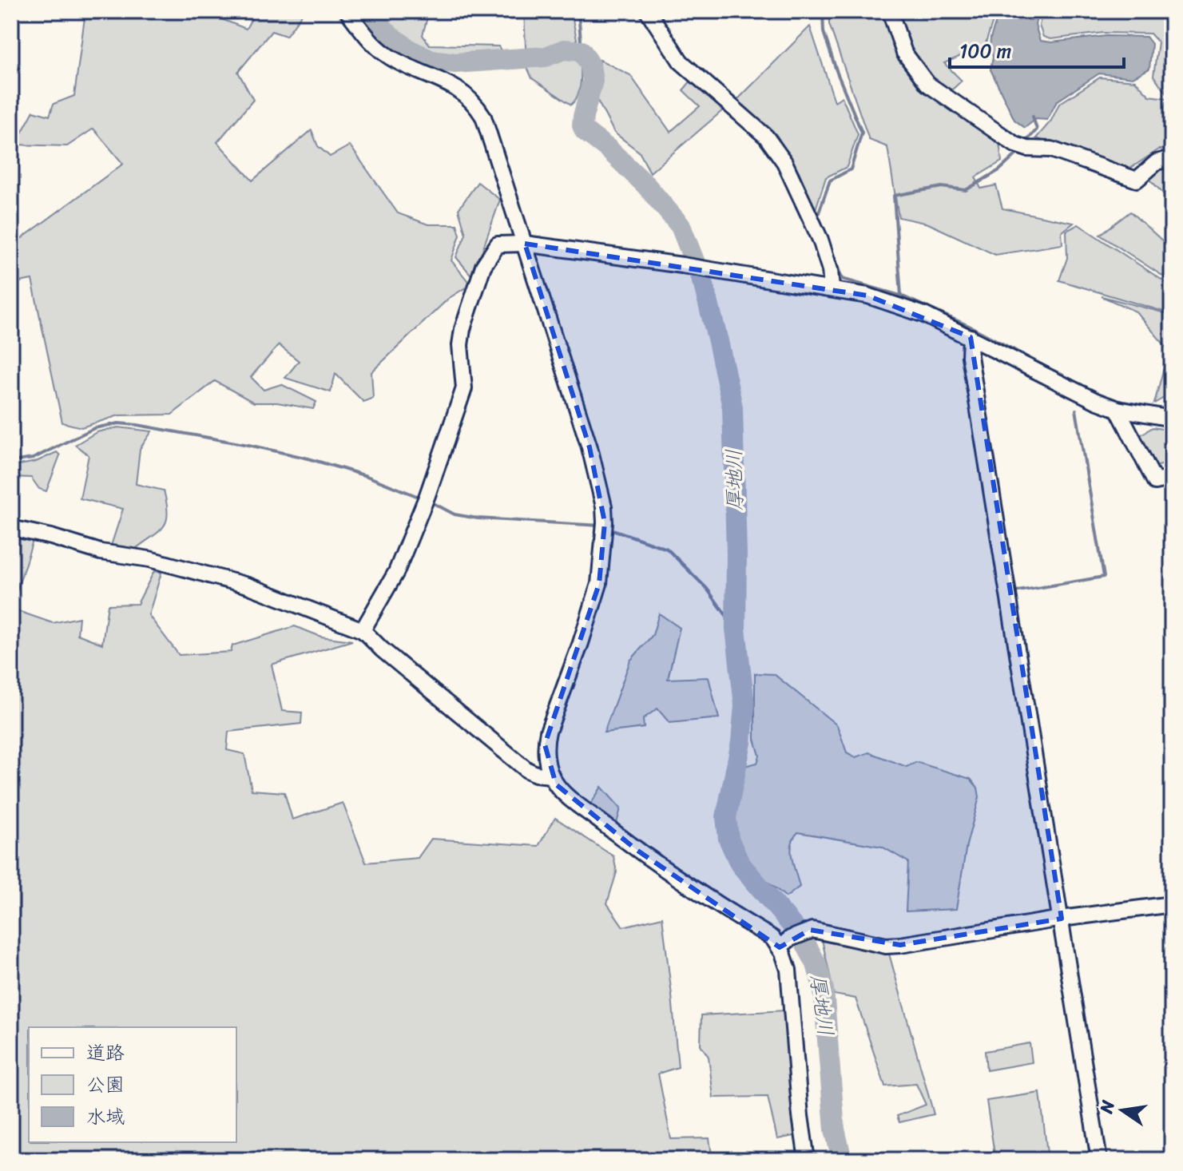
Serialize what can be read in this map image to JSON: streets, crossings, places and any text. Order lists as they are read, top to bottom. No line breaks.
{"water":["厚地川"],"legend":["道路","公園","水域"],"scale_bar":"100 m","north":"left"}
